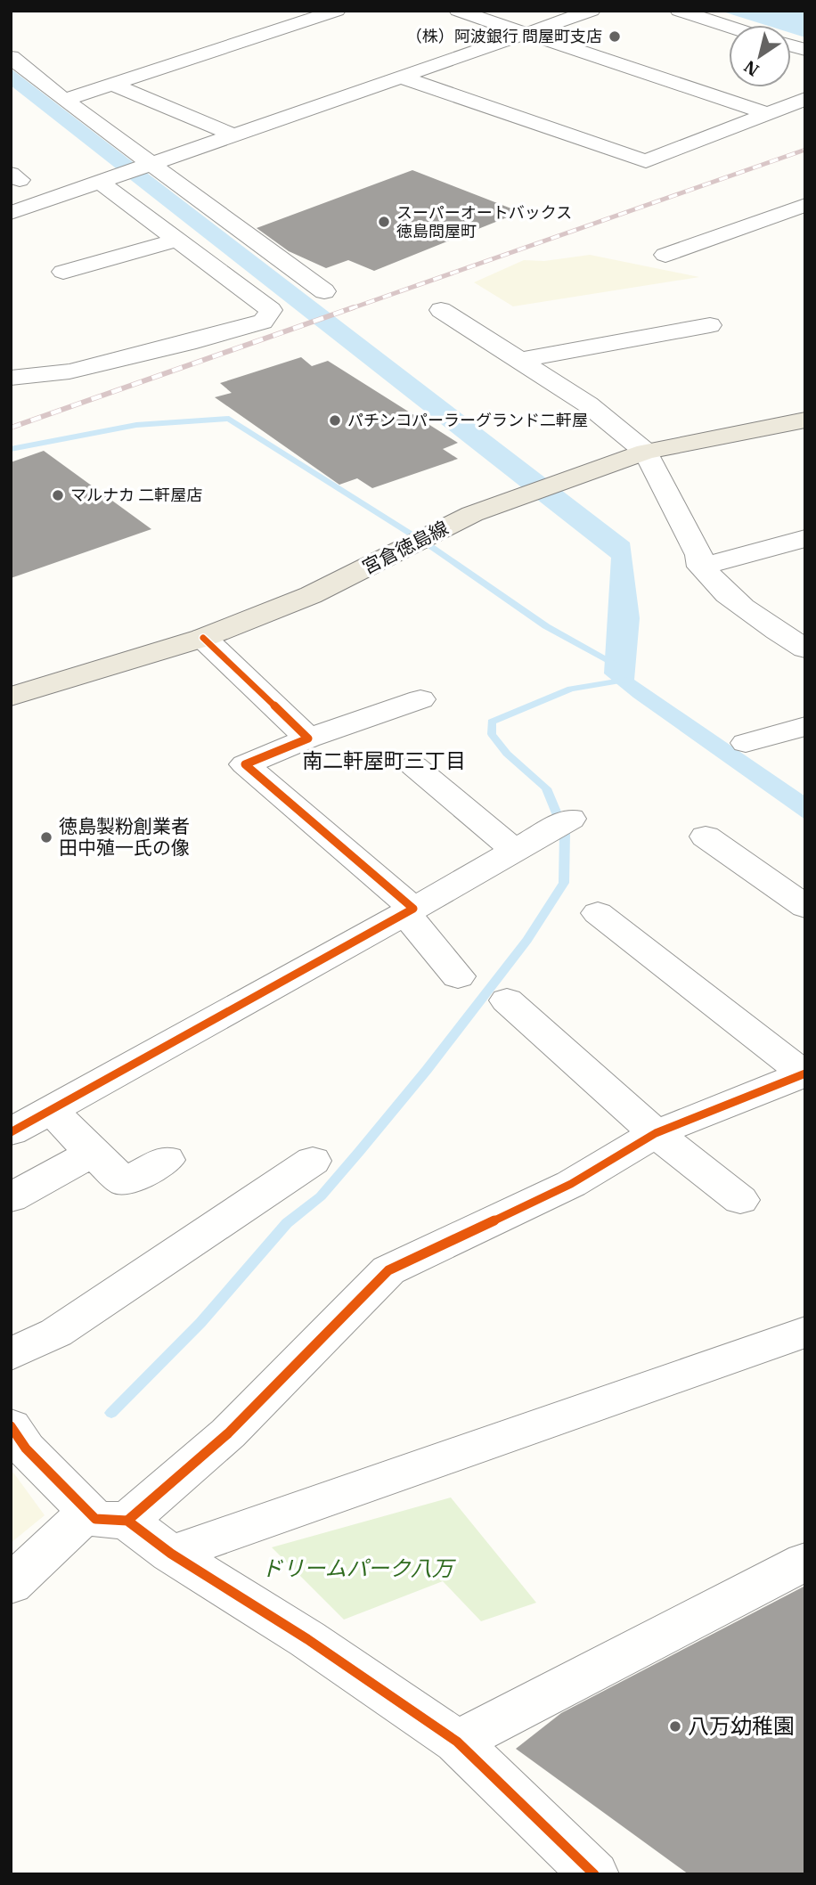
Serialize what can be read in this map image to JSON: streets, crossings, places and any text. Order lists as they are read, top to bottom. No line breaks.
{"streets":{"main road":["宮倉徳島線"]},"districts":["南二軒屋町三丁目"],"parks":["ドリームパーク八万"],"places":["（株）阿波銀行 問屋町支店","スーパーオートバックス 徳島問屋町","パチンコパーラーグランド二軒屋","マルナカ 二軒屋店","徳島製粉創業者 田中殖一氏の像","八万幼稚園"],"north":"bottom left"}
